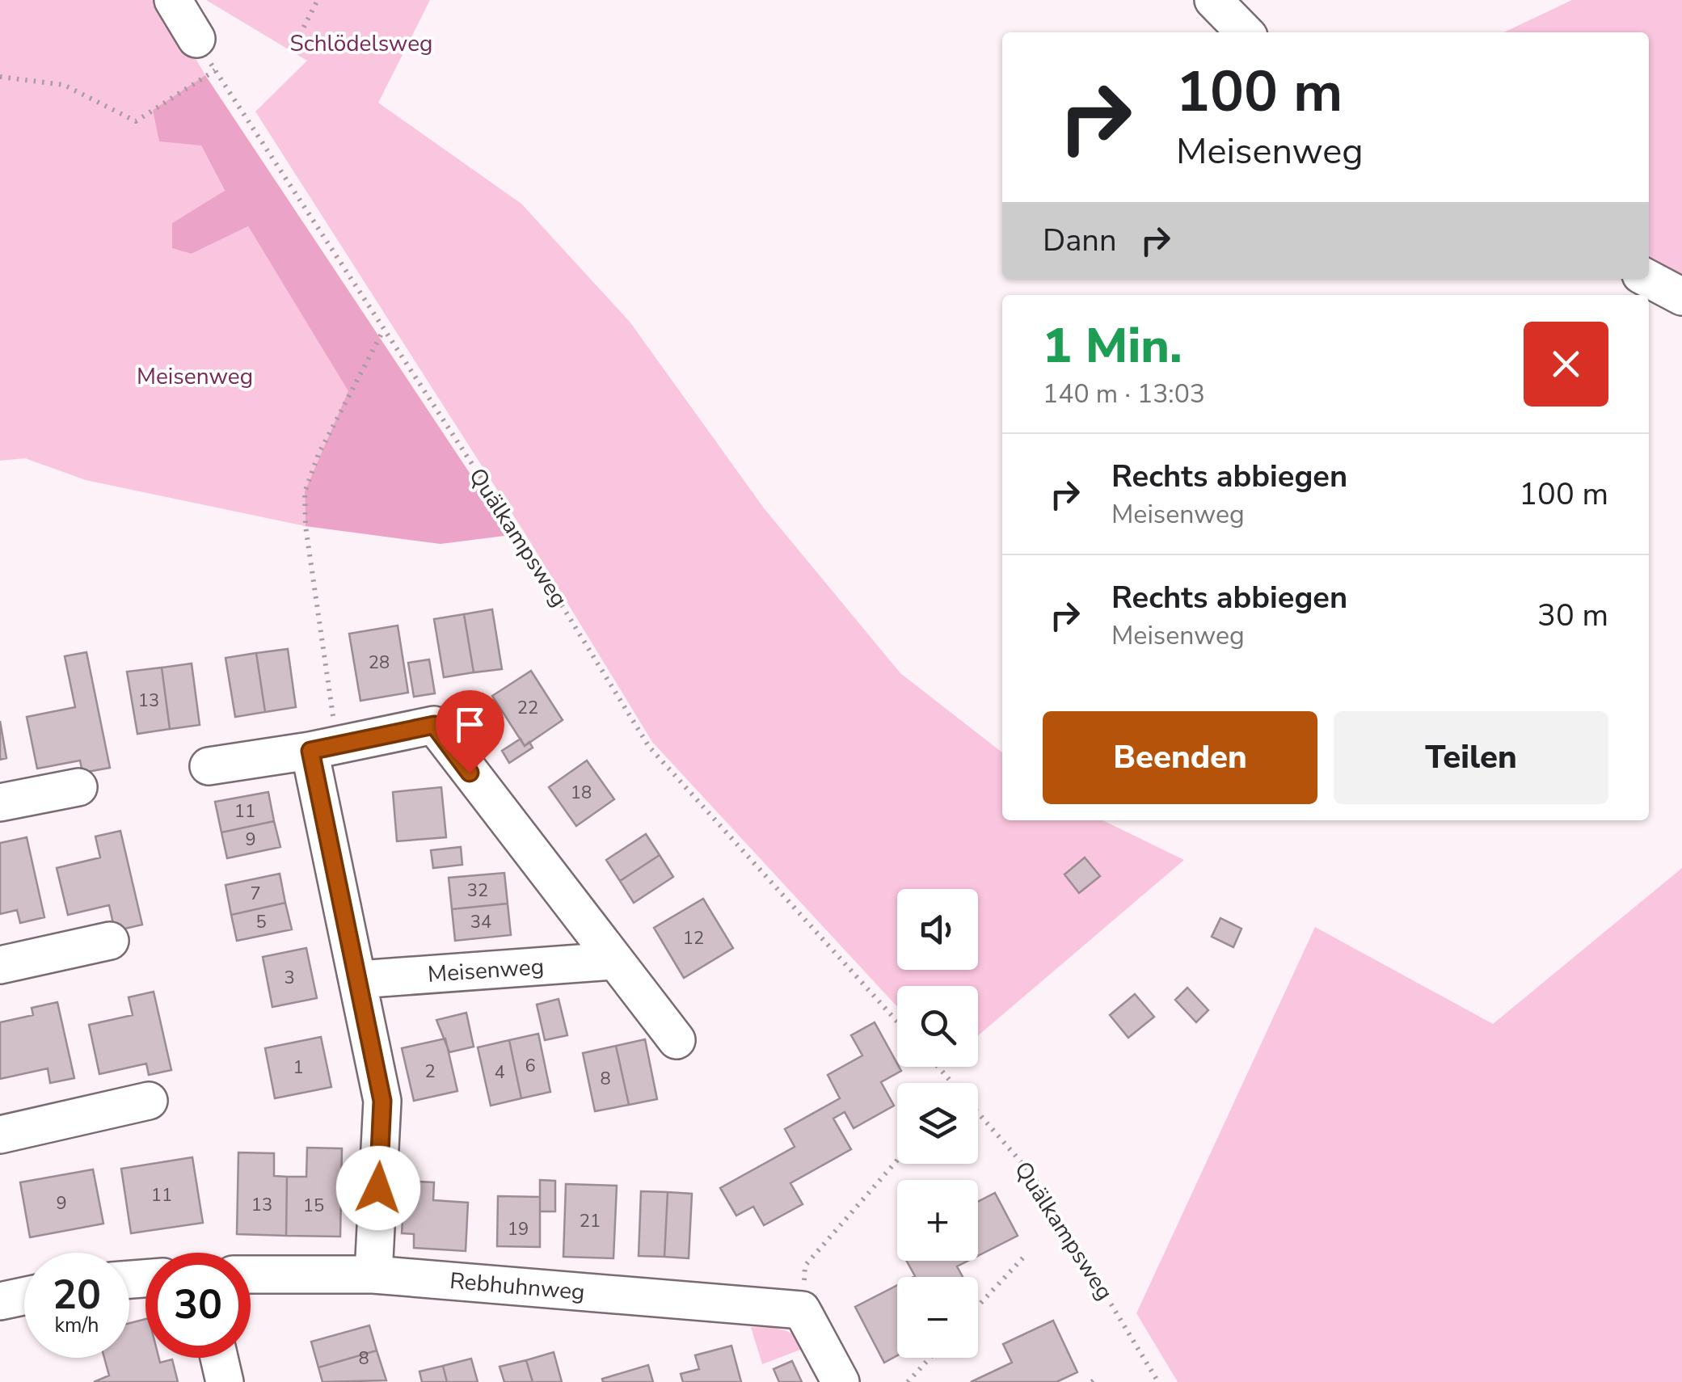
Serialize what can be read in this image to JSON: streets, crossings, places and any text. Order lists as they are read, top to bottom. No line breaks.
{"streets":{"street":["Meisenweg","Rebhuhnweg"],"path":["Quälkampsweg"]},"parks":["Schlödelsweg","Meisenweg"],"house_numbers":["28","13","22","18","11","9","32","7","5","34","12","3","6","1","2","4","8","11","9","13","15","21","19","8"],"page":{"turn":["100 m","Meisenweg"],"then":"Dann","heading":["1 Min.","140 m · 13:03"],"list":[{"name":"Rechts abbiegen","note":"Meisenweg","value":"100 m"},{"name":"Rechts abbiegen","note":"Meisenweg","value":"30 m"}],"buttons":["Beenden","Teilen"],"map_buttons":["+","−"],"speed":"20 km/h","limit":"30"}}
